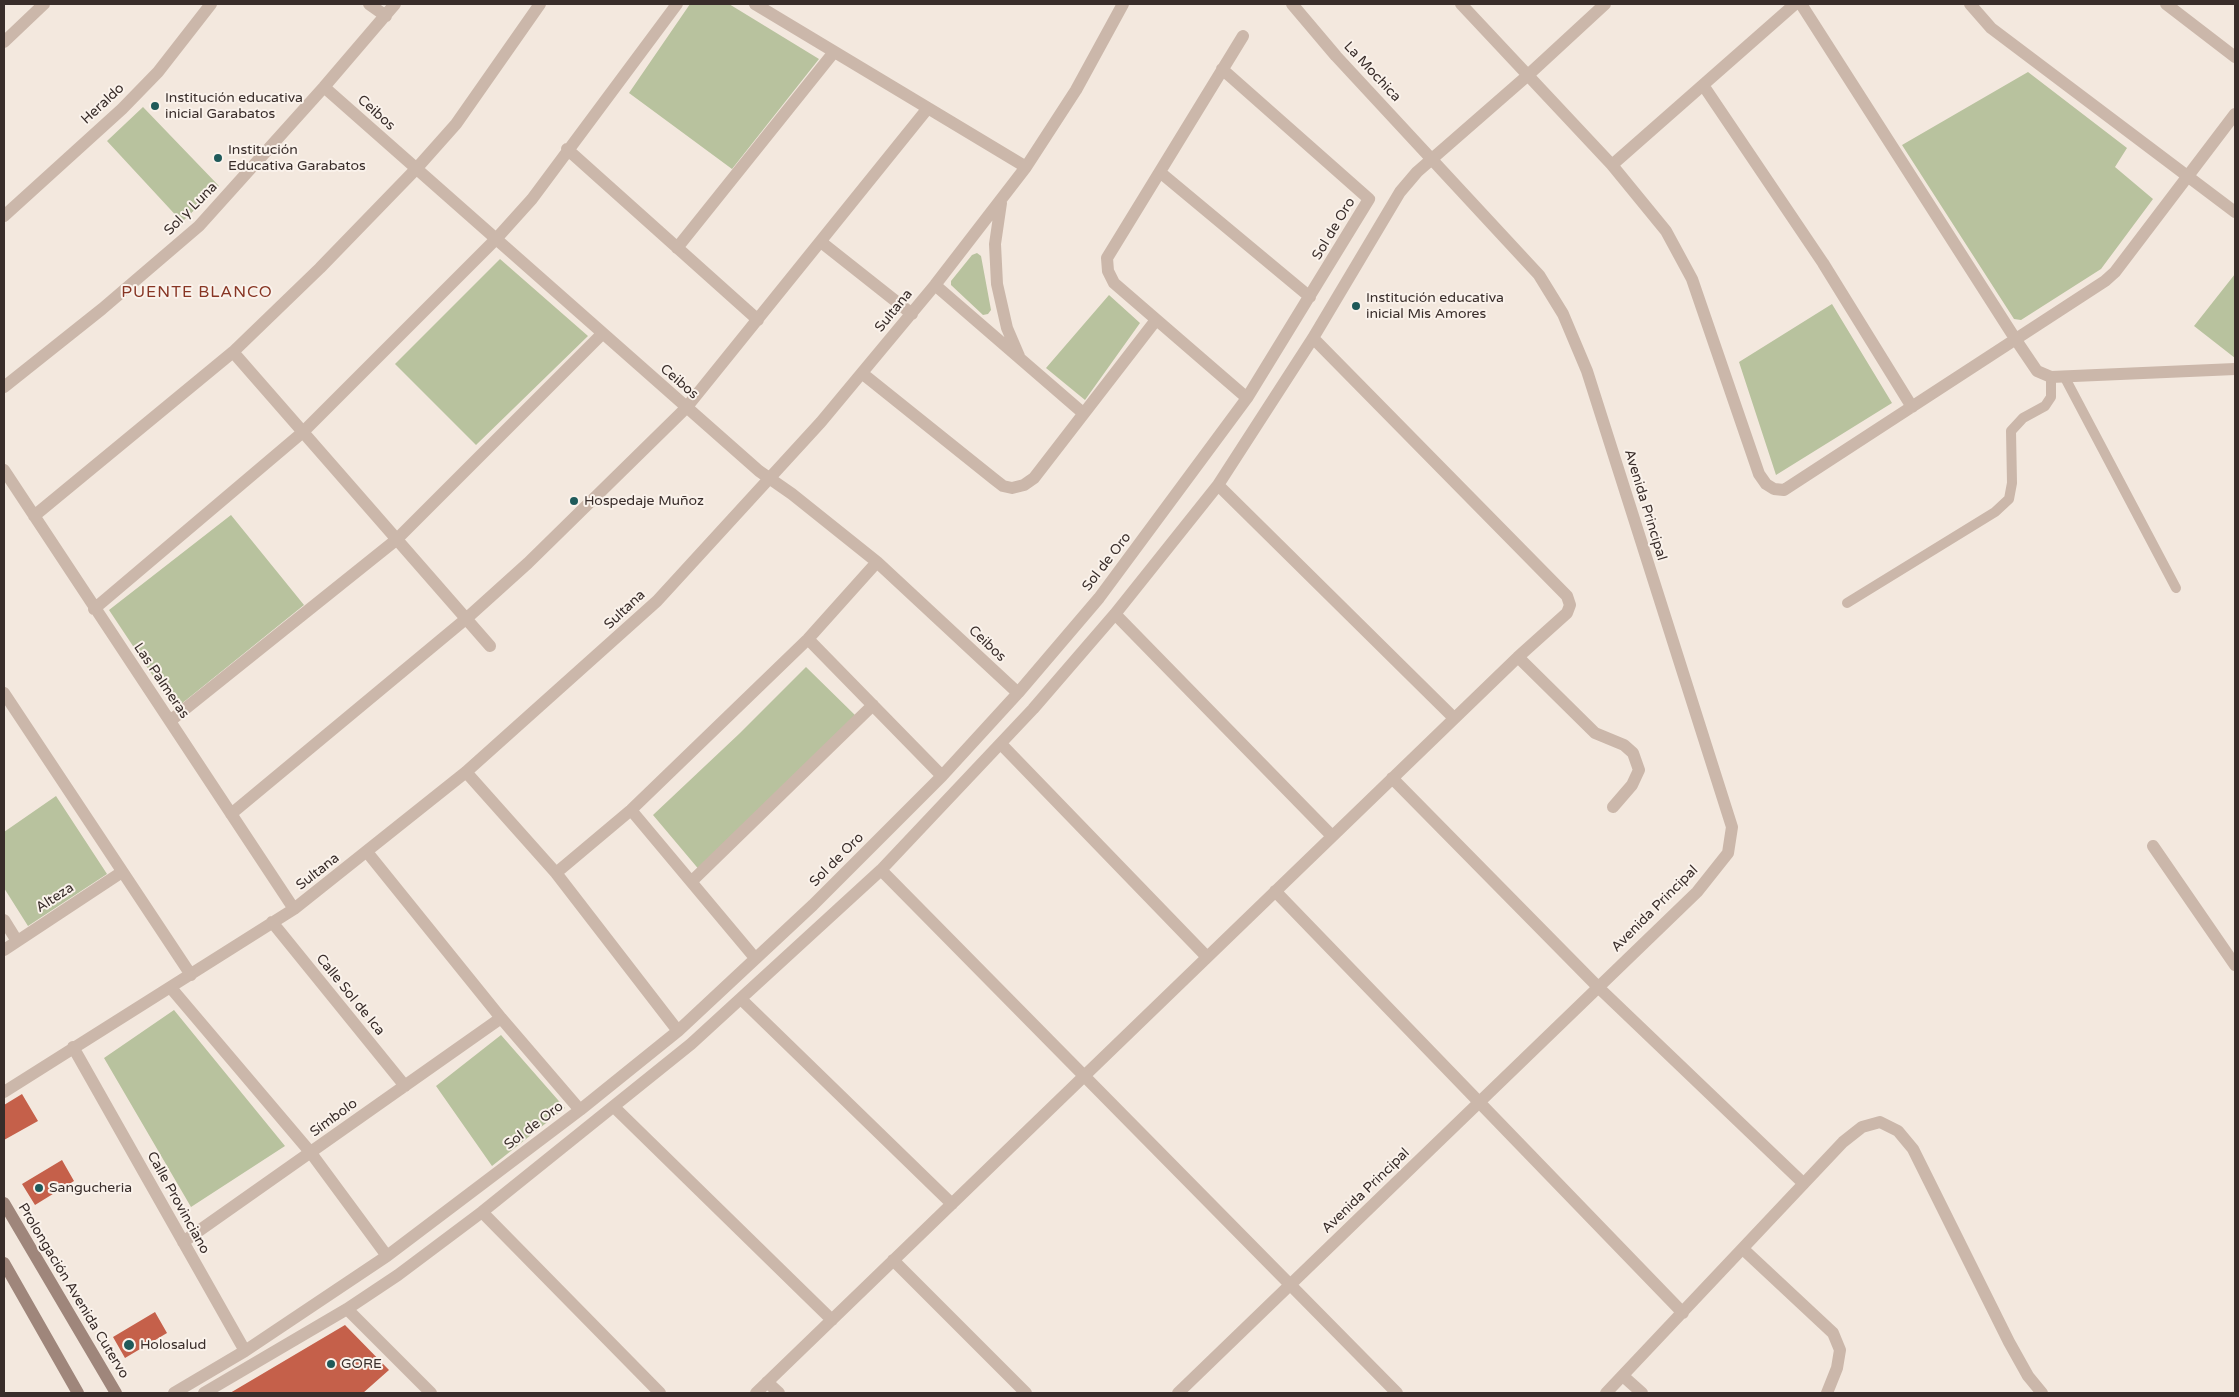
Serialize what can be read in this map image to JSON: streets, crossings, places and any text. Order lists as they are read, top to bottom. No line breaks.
{"streets":{"street":["La Mochica","Heraldo","Ceibos","Sol y Luna","Sol de Oro","Sultana","Avenida Principal","Las Palmeras","Alteza","Calle Sol de Ica","Símbolo","Calle Provinciano","Prolongación Avenida Cutervo"]},"crossings":[["La Mochica","Avenida Principal"],["Ceibos","Sol y Luna"],["Ceibos","Sol de Oro"],["Ceibos","Sultana"],["Sol de Oro","Calle Provinciano"],["Sultana","Las Palmeras"],["Sultana","Calle Sol de Ica"],["Sultana","Calle Provinciano"],["Calle Sol de Ica","Símbolo"],["Símbolo","Calle Provinciano"]],"districts":["PUENTE BLANCO"],"places":["Institución educativa inicial Garabatos","Institución Educativa Garabatos","Institución educativa inicial Mis Amores","Hospedaje Muñoz","Sangucheria","Holosalud","GORE"]}
